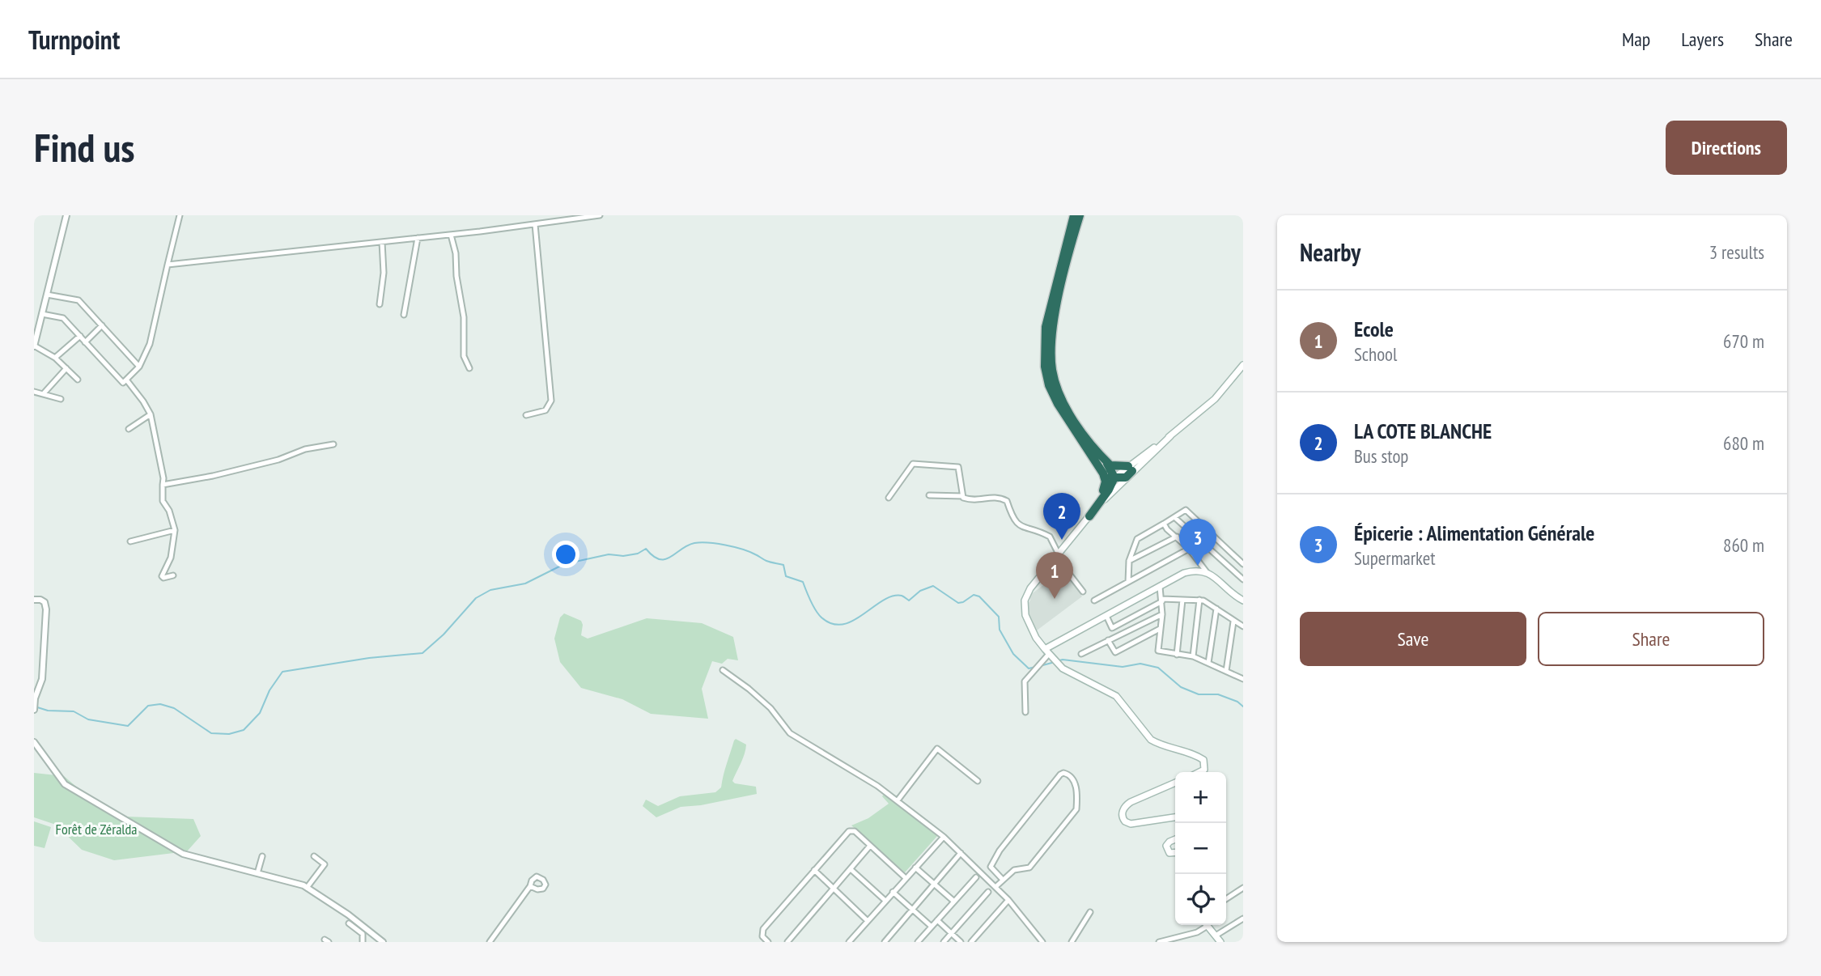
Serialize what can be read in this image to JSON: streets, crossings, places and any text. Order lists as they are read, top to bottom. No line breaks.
{"parks":["Forêt de Zéralda"],"page":{"header":"Turnpoint","nav":["Map","Layers","Share"],"buttons":["Directions",["Save","Share"]],"title":"Find us","heading":["Nearby","3 results"],"list":[{"mark":"1","name":"Ecole","note":"School","value":"670 m"},{"mark":"2","name":"LA COTE BLANCHE","note":"Bus stop","value":"680 m"},{"mark":"3","name":"Épicerie : Alimentation Générale","note":"Supermarket","value":"860 m"}],"pins":["2","3","1"],"map_buttons":["+","−"]}}
